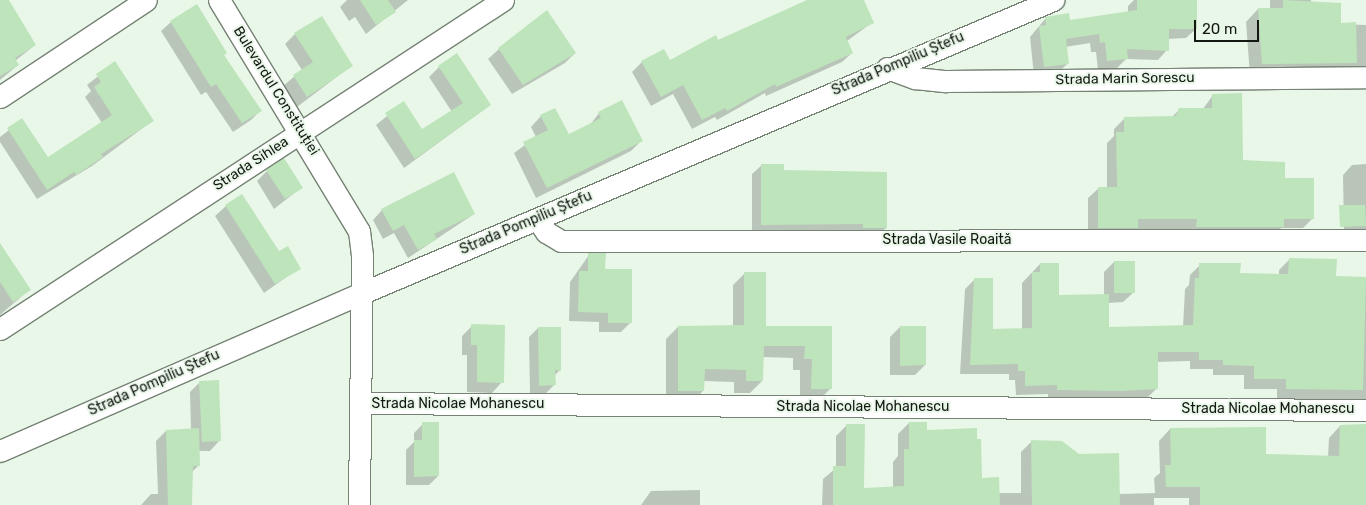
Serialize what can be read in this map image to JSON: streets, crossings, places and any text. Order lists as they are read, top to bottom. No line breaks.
{"streets":{"street":["Strada Pompiliu Ștefu","Strada Marin Sorescu","Bulevardul Constituției","Strada Sihlea","Strada Vasile Roaită","Strada Nicolae Mohanescu"]},"crossings":[["Strada Pompiliu Ștefu","Strada Marin Sorescu"],["Strada Pompiliu Ștefu","Bulevardul Constituției"],["Strada Pompiliu Ștefu","Strada Vasile Roaită"],["Bulevardul Constituției","Strada Sihlea"],["Bulevardul Constituției","Strada Nicolae Mohanescu"]],"scale_bar":"20 m"}
